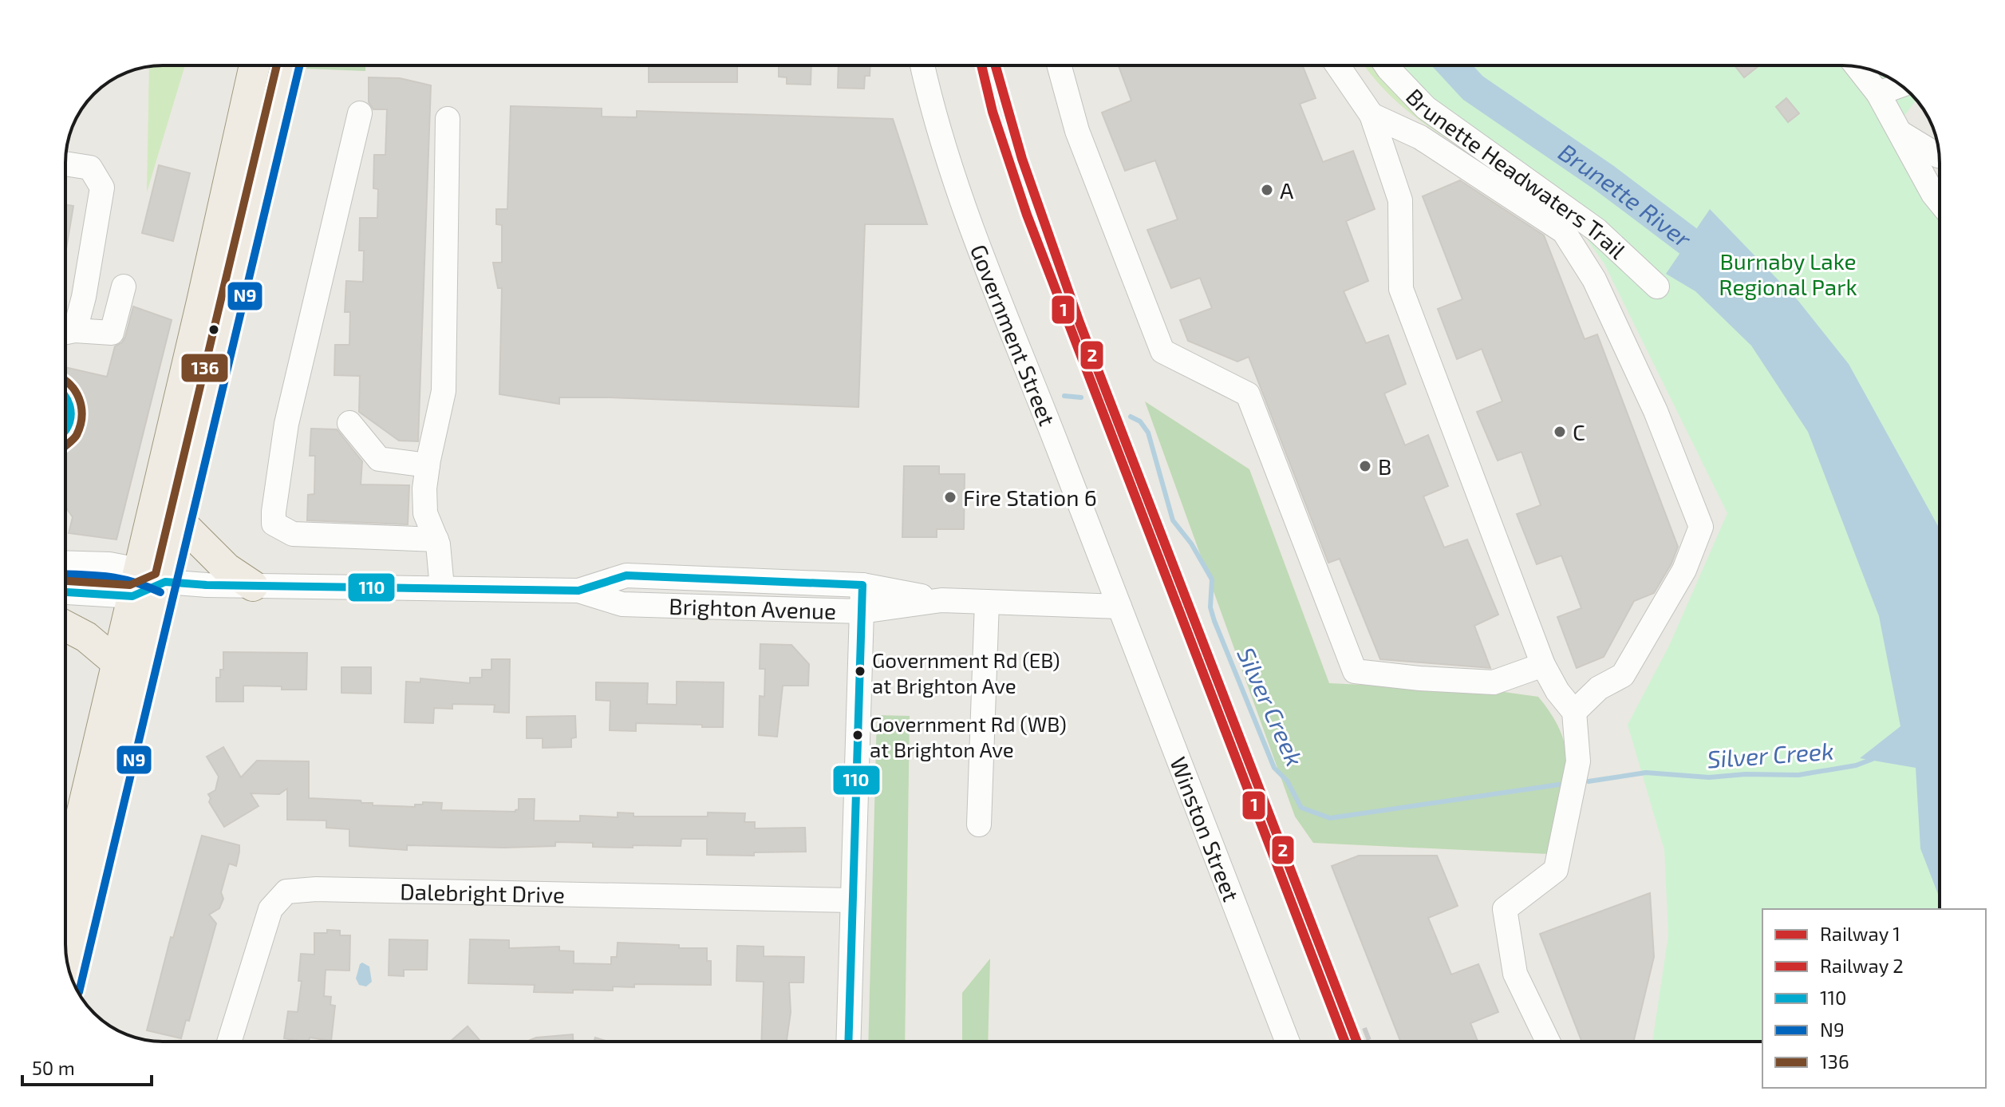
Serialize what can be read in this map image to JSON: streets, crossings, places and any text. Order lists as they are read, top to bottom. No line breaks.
{"streets":{"street":["Brunette Headwaters Trail","Government Street","Brighton Avenue","Winston Street","Dalebright Drive"]},"crossings":[["Government Street","Brighton Avenue"],["Government Street","Winston Street"],["Brighton Avenue","Winston Street"]],"water":["Brunette River","Silver Creek"],"parks":["Burnaby Lake Regional Park"],"places":["A","C","B","Fire Station 6","Government Rd (EB) at Brighton Ave","Government Rd (WB) at Brighton Ave"],"lines":["rail line 1","rail line 2","transit line N9","transit line 136","transit line 110"],"legend":["Railway 1","Railway 2","110","N9","136"],"scale_bar":"50 m"}
